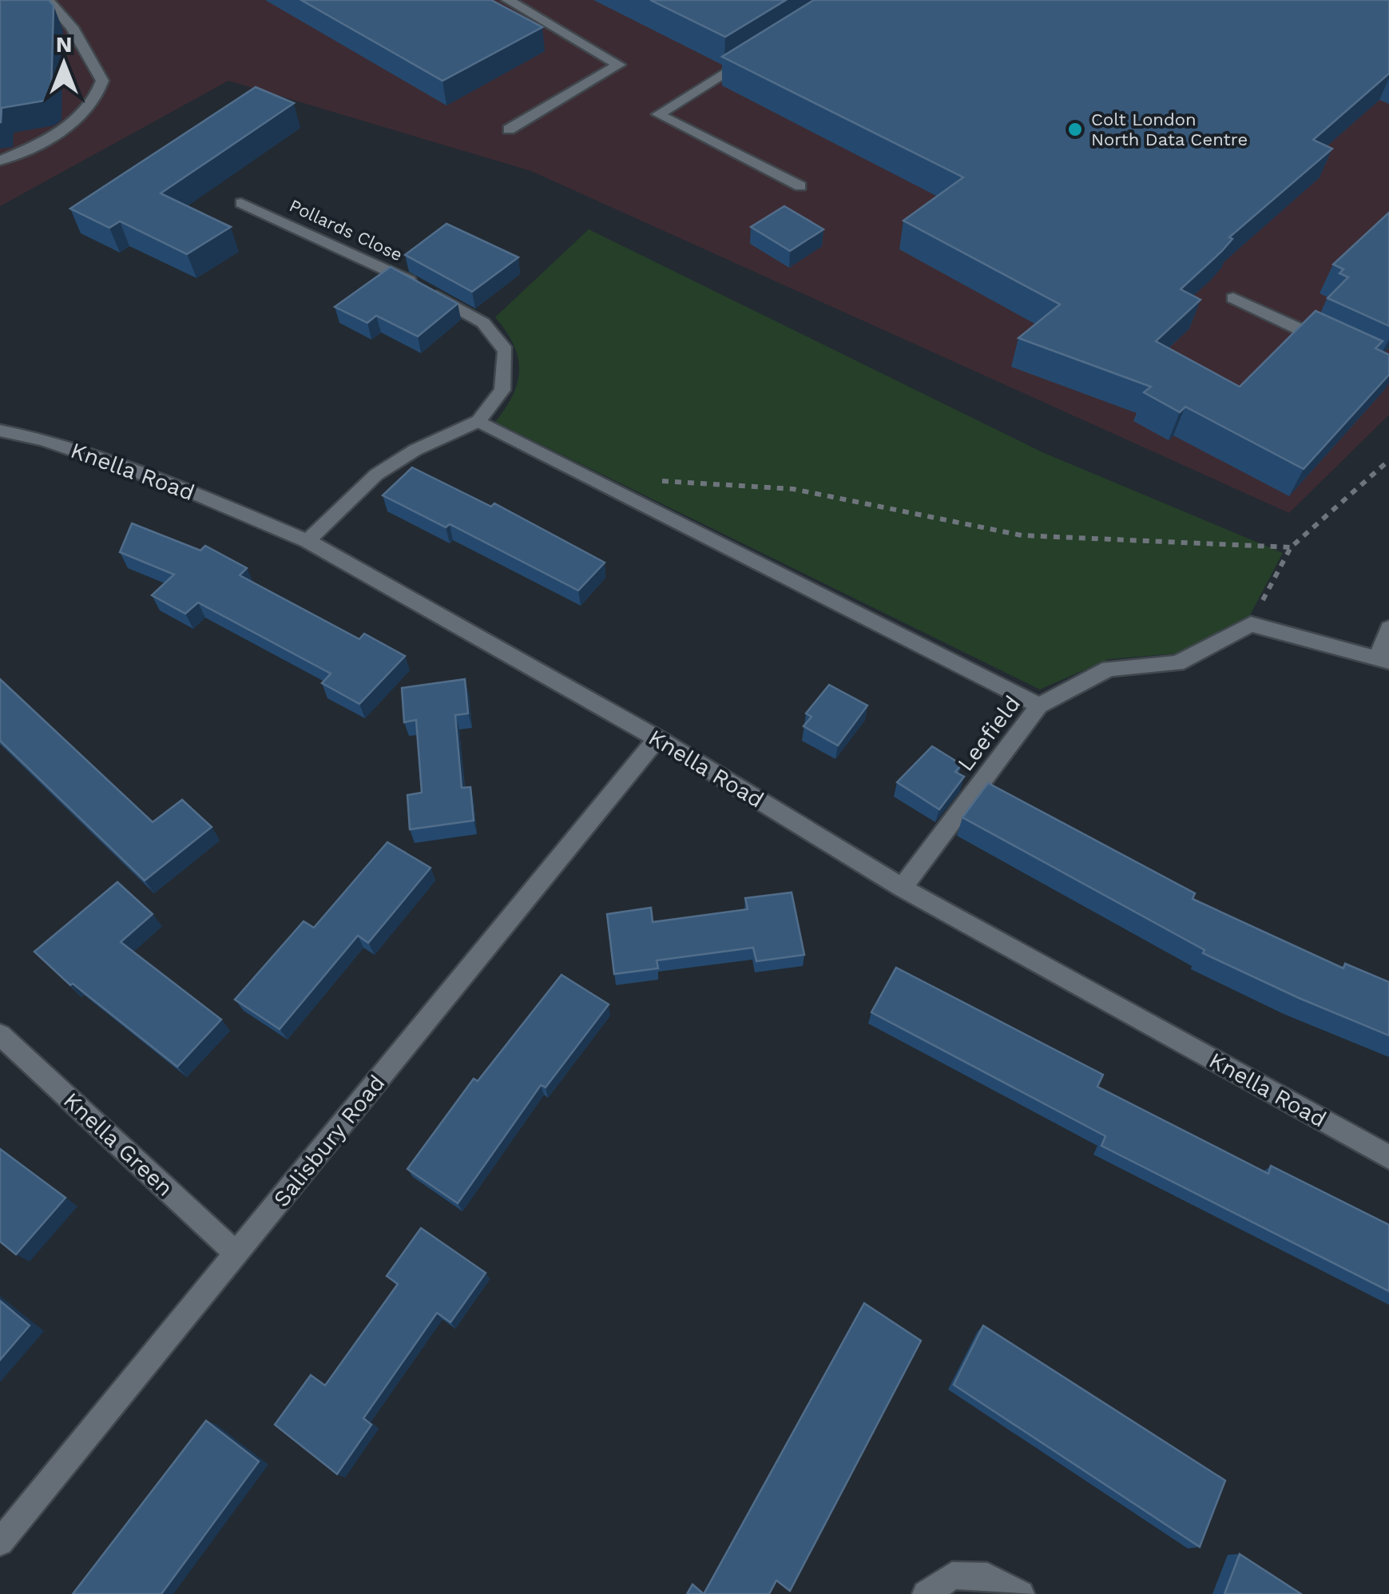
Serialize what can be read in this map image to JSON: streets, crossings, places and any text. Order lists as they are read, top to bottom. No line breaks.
{"streets":{"street":["Pollards Close","Knella Road","Leefield","Salisbury Road","Knella Green"]},"crossings":[["Pollards Close","Knella Road"],["Knella Road","Leefield"],["Knella Road","Salisbury Road"],["Salisbury Road","Knella Green"]],"places":["Colt London North Data Centre"],"north":"top"}
